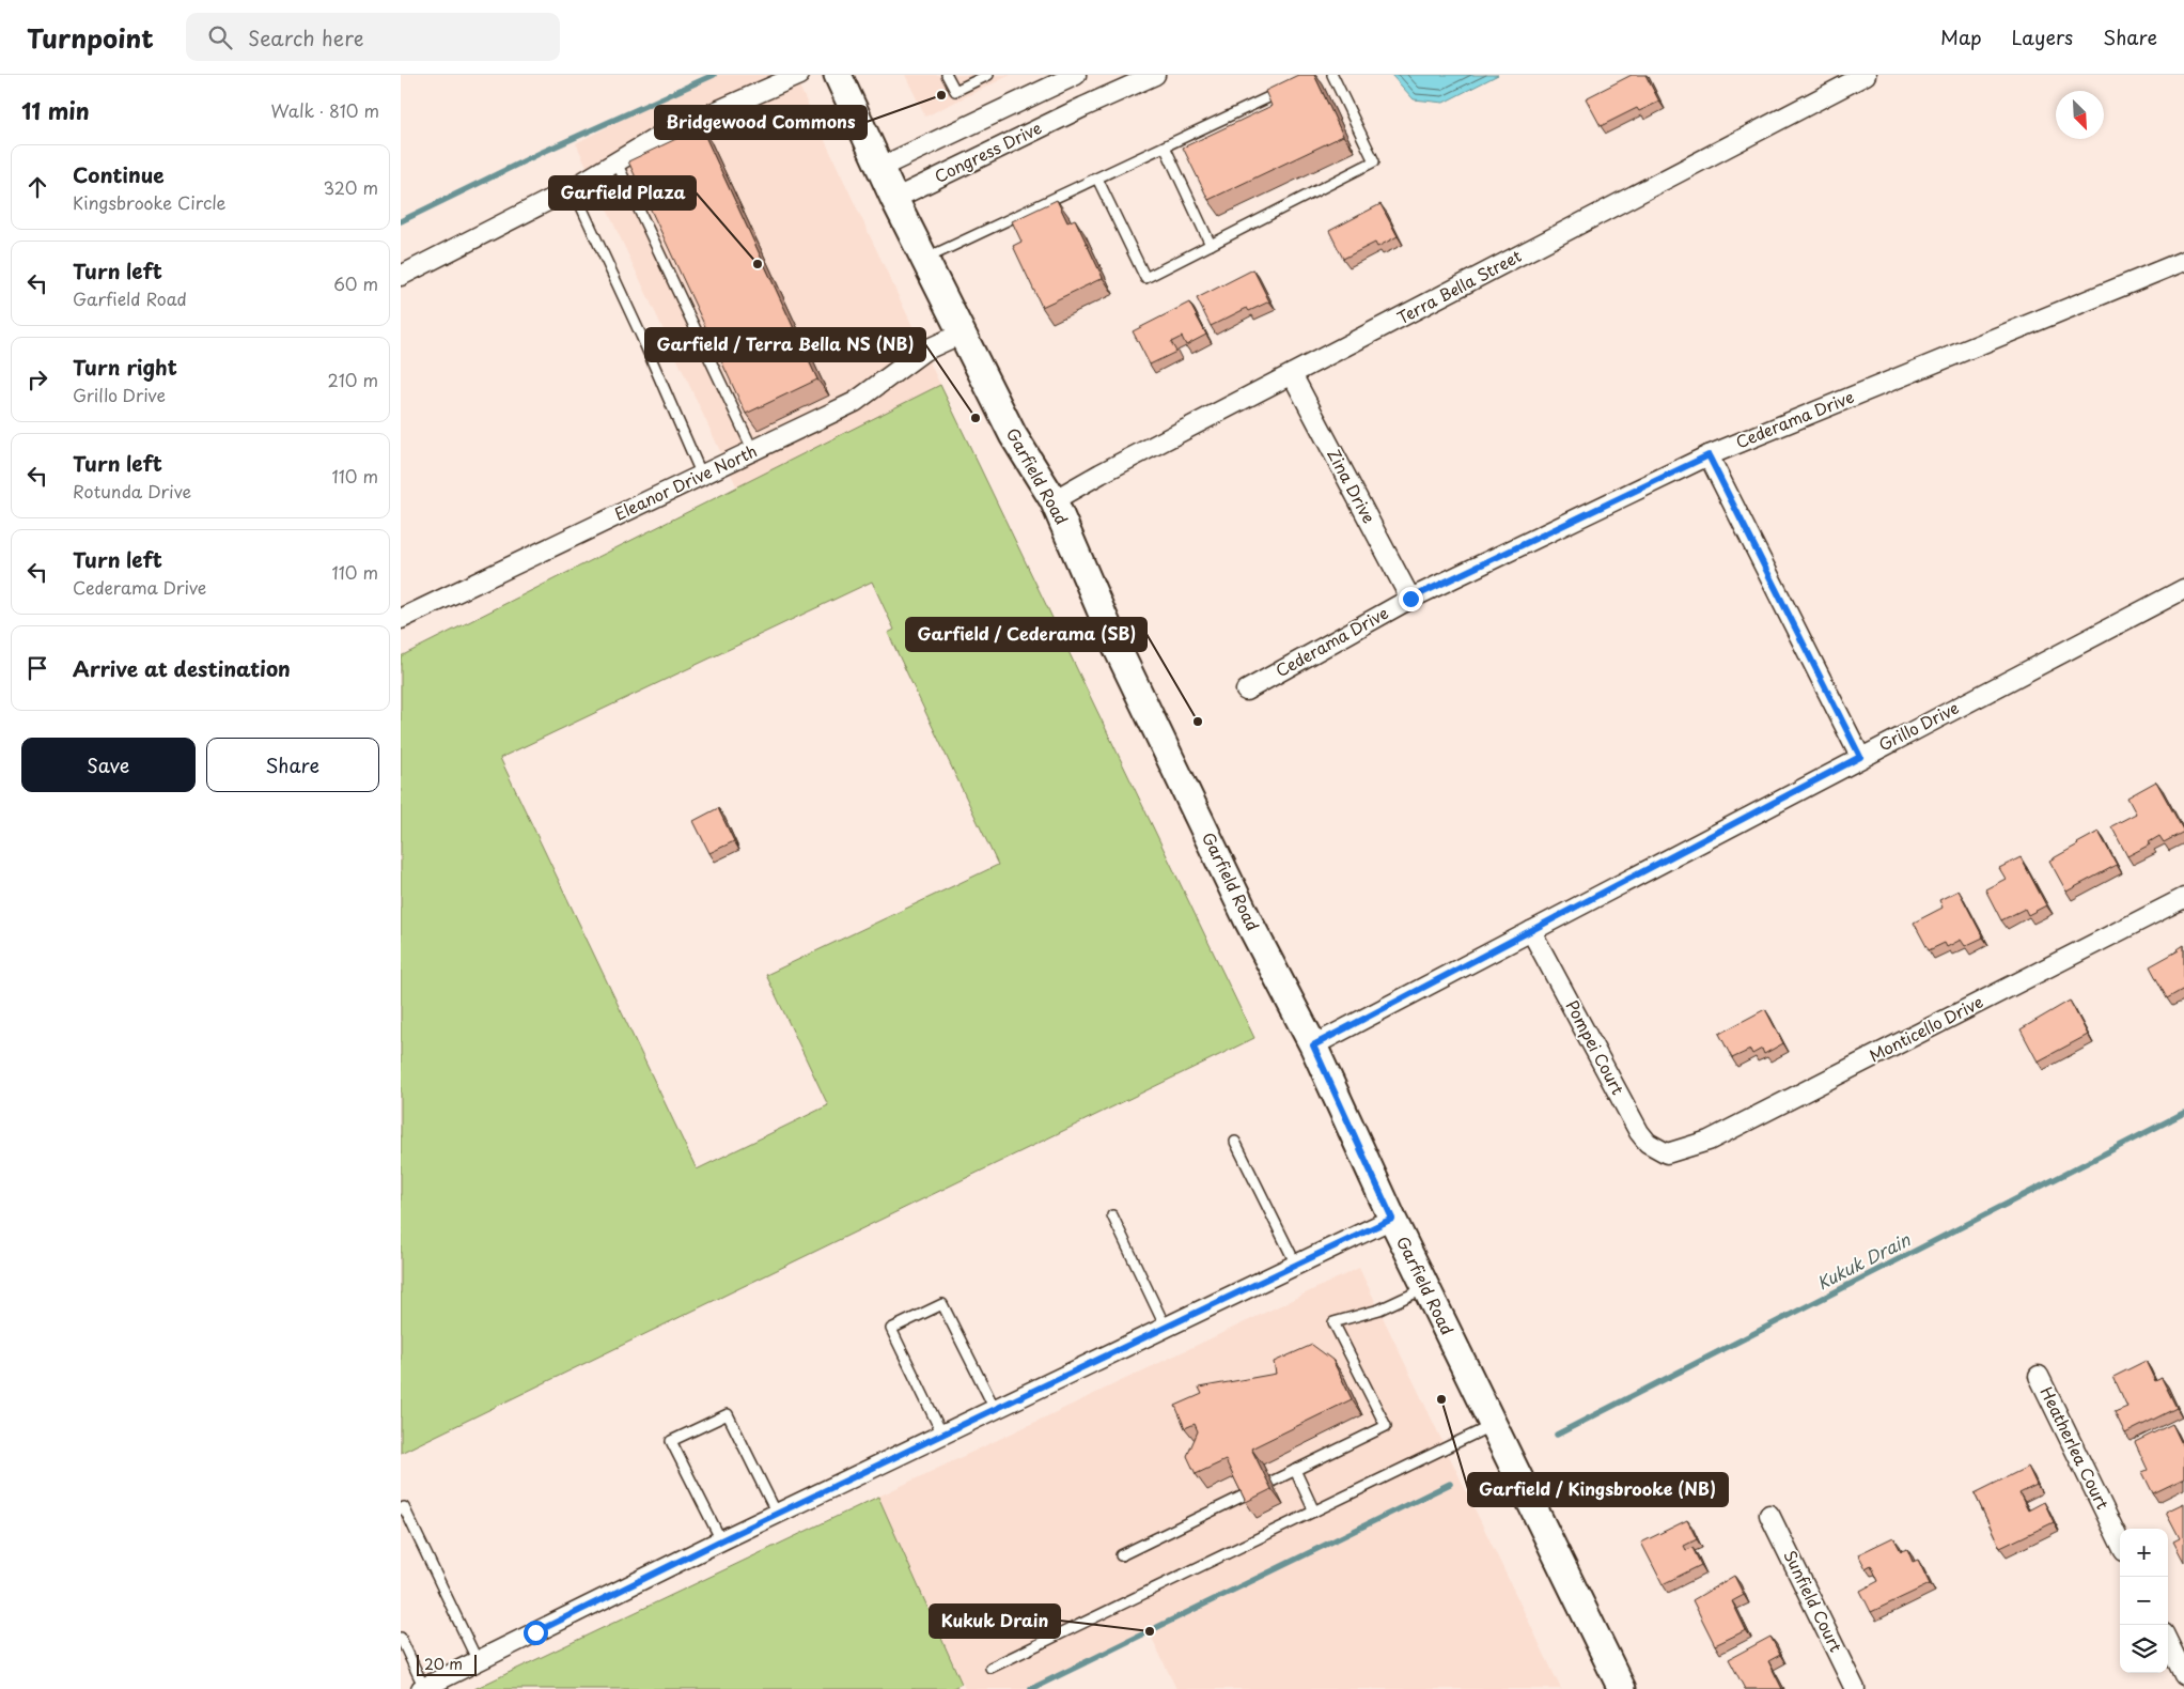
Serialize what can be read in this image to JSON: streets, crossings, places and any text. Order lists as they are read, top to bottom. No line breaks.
{"streets":{"main road":["Garfield Road"],"street":["Congress Drive","Terra Bella Street","Cederama Drive","Eleanor Drive North","Zina Drive","Grillo Drive","Monticello Drive","Pompei Court","Heatherlea Court","Sunfield Court"]},"crossings":[["Congress Drive","Garfield Road"],["Terra Bella Street","Garfield Road"],["Terra Bella Street","Zina Drive"],["Cederama Drive","Zina Drive"],["Garfield Road","Eleanor Drive North"],["Garfield Road","Grillo Drive"],["Grillo Drive","Pompei Court"],["Monticello Drive","Pompei Court"]],"water":["Kukuk Drain"],"places":["Bridgewood Commons","Garfield Plaza","Garfield / Terra Bella NS (NB)","Garfield / Cederama (SB)","Garfield / Kingsbrooke (NB)","Kukuk Drain"],"scale_bar":"20 m","north":"bottom right","page":{"header":"Turnpoint","search":"Search here","nav":["Map","Layers","Share"],"heading":["11 min","Walk · 810 m"],"list":[["Continue","Kingsbrooke Circle","320 m"],["Turn left","Garfield Road","60 m"],["Turn right","Grillo Drive","210 m"],["Turn left","Rotunda Drive","110 m"],["Turn left","Cederama Drive","110 m"],"Arrive at destination"],"buttons":["Save","Share"],"map_buttons":["+","−"],"scale":"20 m"}}
